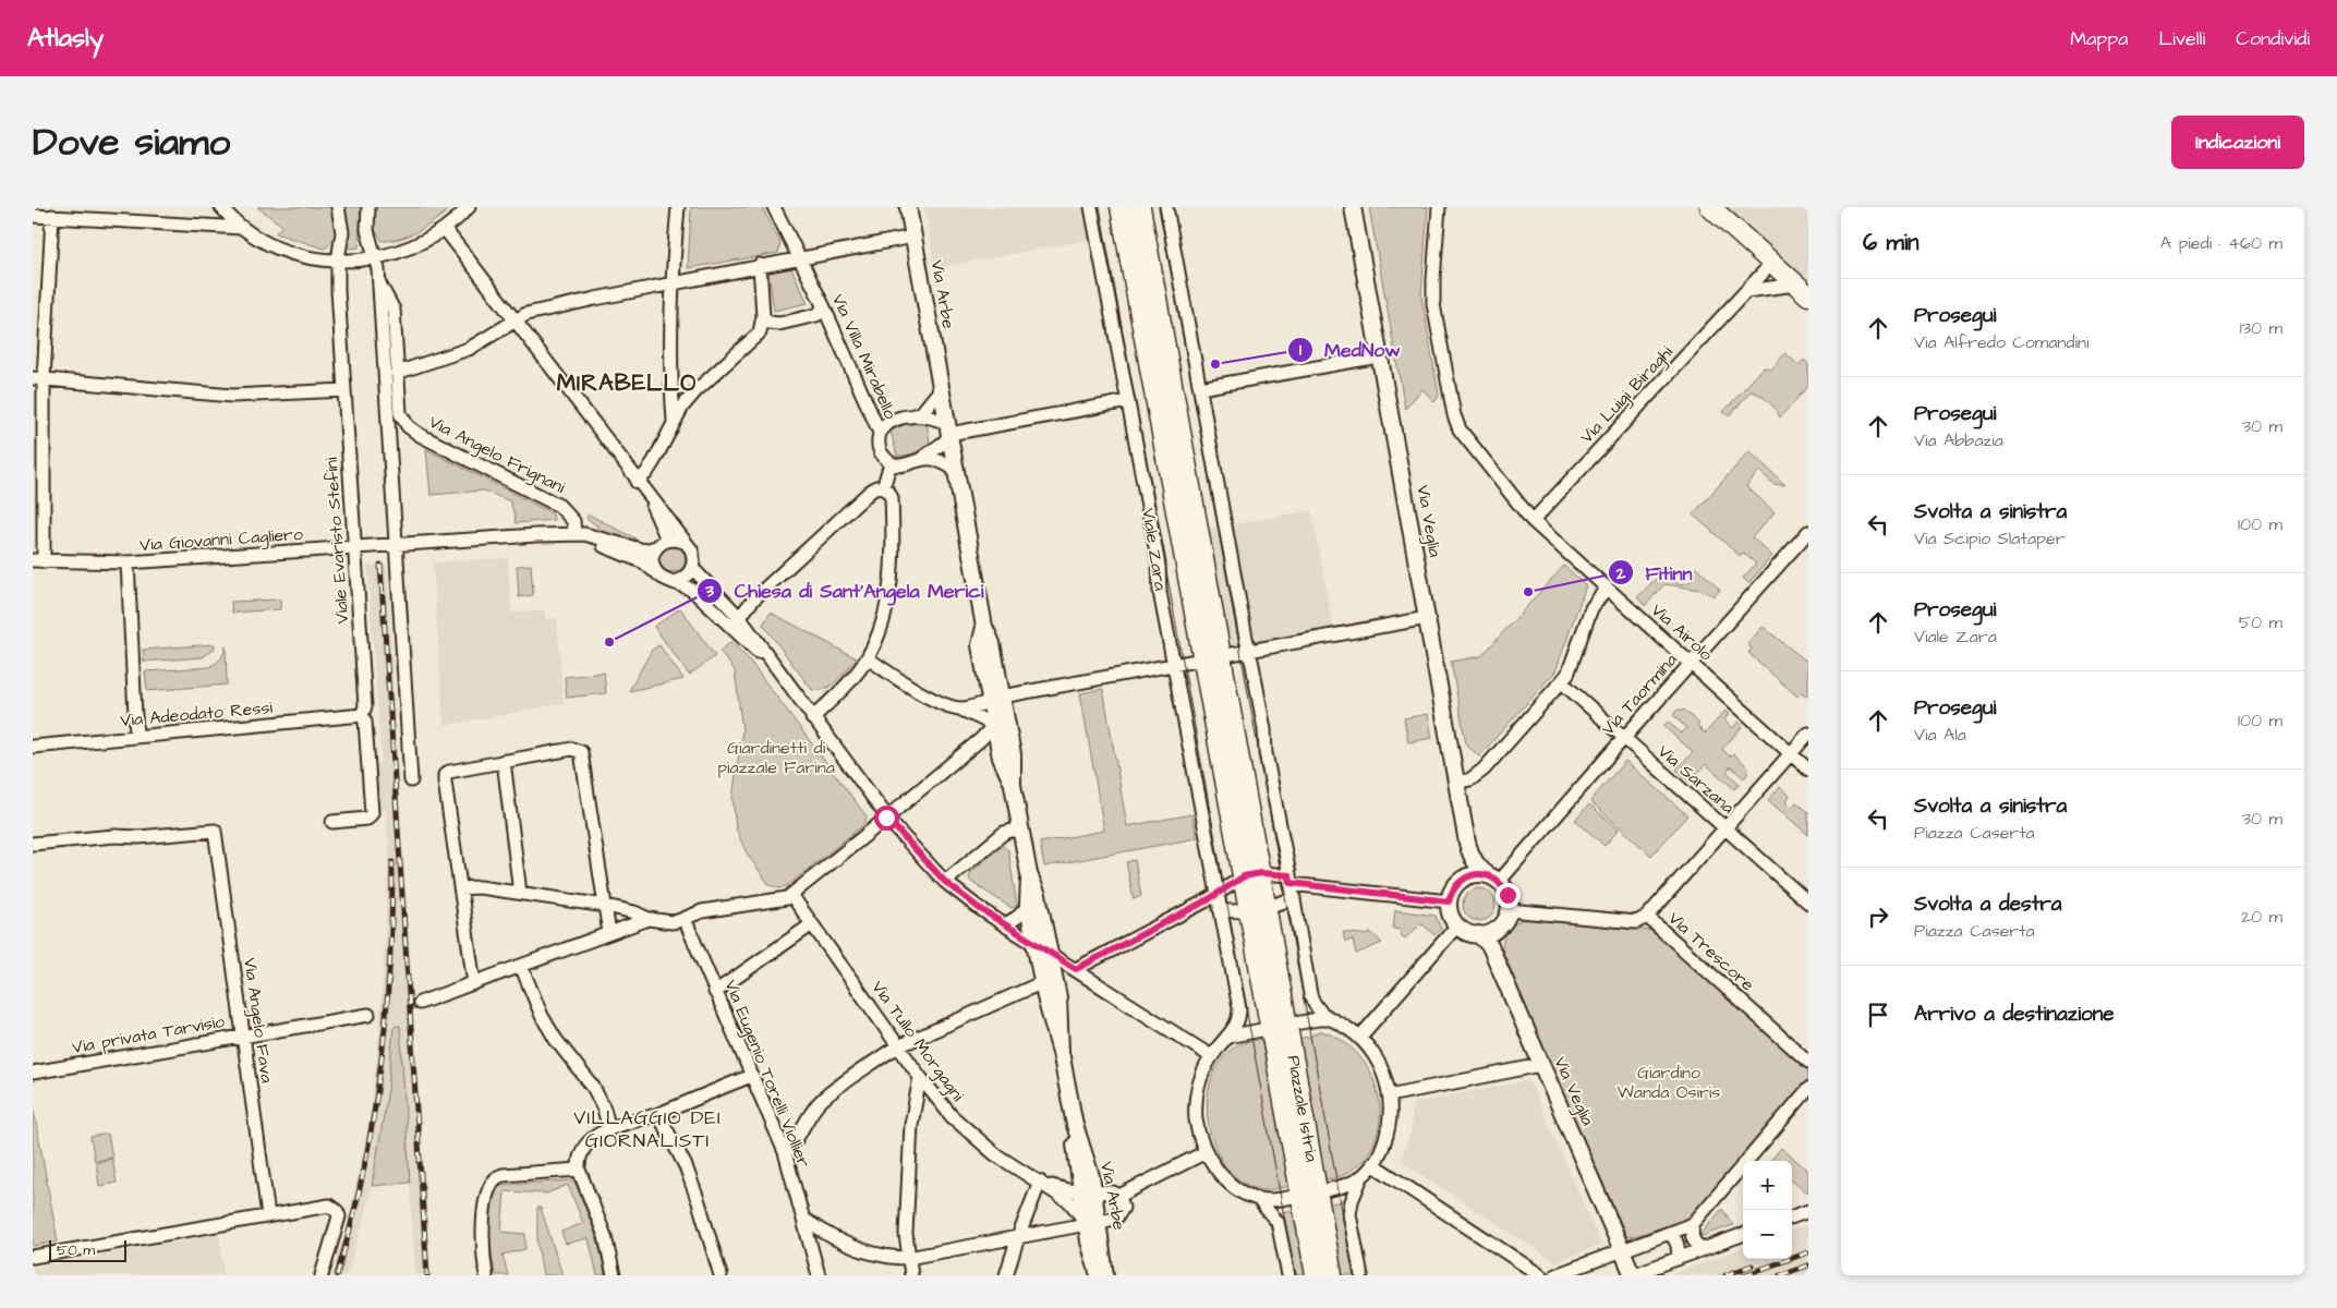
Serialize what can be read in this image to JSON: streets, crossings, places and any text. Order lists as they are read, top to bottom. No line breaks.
{"streets":{"main road":["Viale Zara","Piazzale Istria"],"street":["Via Arbe","Via Villa Mirabello","Via Luigi Biraghi","Via Angelo Frignani","Via Veglia","Via Giovanni Cagliero","Viale Evaristo Stefini","Via Airolo","Via Taormina","Via Adeodato Ressi","Via Sarzana","Via Trescore","Via Angelo Fava","Via privata Tarvisio","Via Tullo Morgagni","Via Eugenio Torelli Viollier"]},"crossings":[["Via Arbe","Via Villa Mirabello"],["Via Arbe","Via Tullo Morgagni"],["Via Luigi Biraghi","Via Airolo"],["Via Angelo Frignani","Via Giovanni Cagliero"],["Via Veglia","Via Taormina"],["Via Veglia","Via Trescore"],["Via Giovanni Cagliero","Viale Evaristo Stefini"],["Viale Evaristo Stefini","Via Adeodato Ressi"],["Viale Zara","Piazzale Istria"],["Via Airolo","Via Taormina"],["Via Taormina","Via Sarzana"],["Via Taormina","Via Trescore"],["Via Angelo Fava","Via privata Tarvisio"]],"districts":["MIRABELLO","VILLAGGIO DEI GIORNALISTI"],"parks":["Giardinetti di piazzale Farina","Giardino Wanda Osiris"],"places":["MedNow","Fitinn","Chiesa di Sant’Angela Merici"],"scale_bar":"50 m","page":{"header":"Atlasly","nav":["Mappa","Livelli","Condividi"],"title":"Dove siamo","buttons":"Indicazioni","heading":["6 min","A piedi · 460 m"],"list":[["Prosegui","Via Alfredo Comandini","130 m"],["Prosegui","Via Abbazia","30 m"],["Svolta a sinistra","Via Scipio Slataper","100 m"],["Prosegui","Viale Zara","50 m"],["Prosegui","Via Ala","100 m"],["Svolta a sinistra","Piazza Caserta","30 m"],["Svolta a destra","Piazza Caserta","20 m"],"Arrivo a destinazione"],"map_buttons":["+","−"],"scale":"50 m"}}
